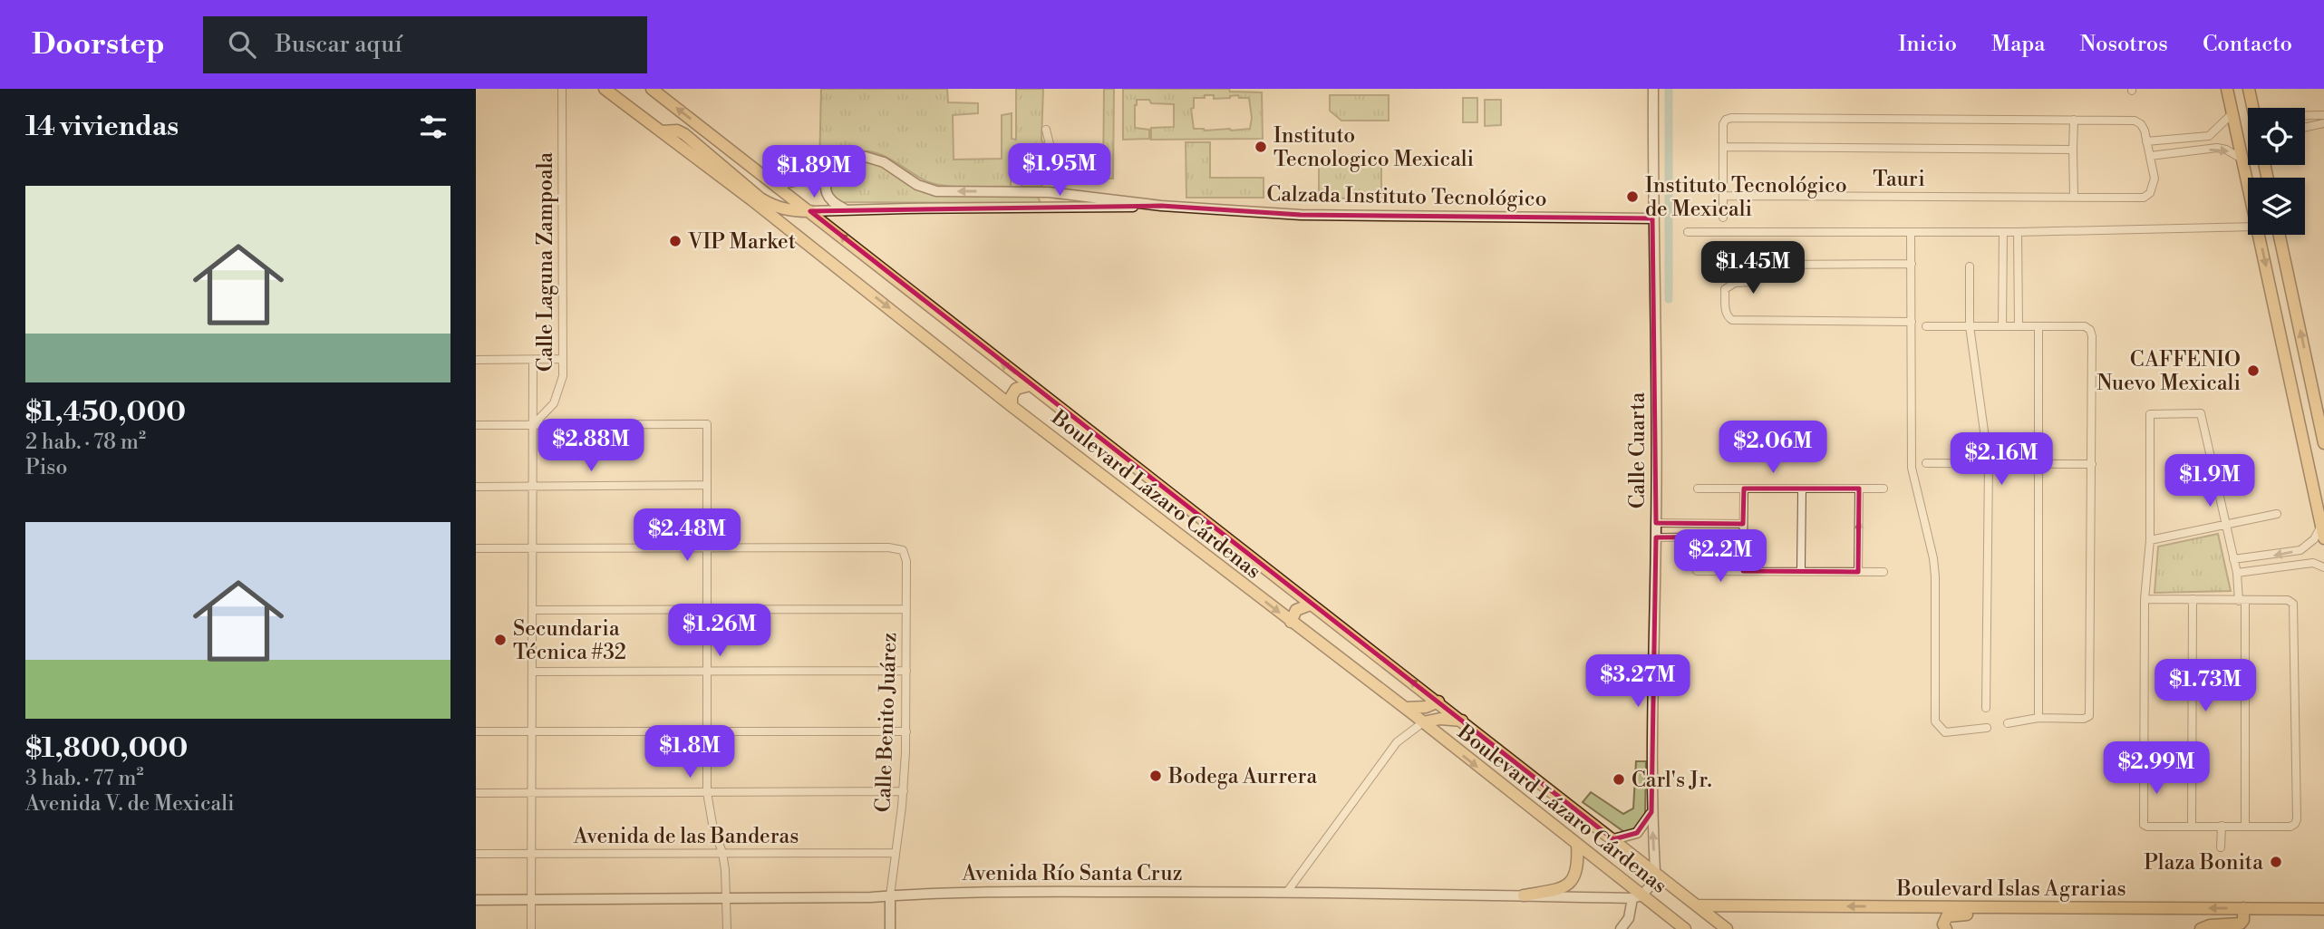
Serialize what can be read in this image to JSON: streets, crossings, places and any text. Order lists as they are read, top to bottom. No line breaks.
{"streets":{"main road":["Boulevard Lázaro Cárdenas","Boulevard Islas Agrarias"],"street":["Tauri","Calzada Instituto Tecnológico","Calle Laguna Zampoala","Calle Cuarta","Calle Benito Juárez","Avenida de las Banderas","Avenida Río Santa Cruz"]},"crossings":[["Calzada Instituto Tecnológico","Calle Cuarta"],["Calzada Instituto Tecnológico","Boulevard Lázaro Cárdenas"],["Calle Cuarta","Boulevard Lázaro Cárdenas"],["Boulevard Lázaro Cárdenas","Avenida Río Santa Cruz"],["Boulevard Lázaro Cárdenas","Boulevard Islas Agrarias"],["Calle Benito Juárez","Avenida de las Banderas"],["Calle Benito Juárez","Avenida Río Santa Cruz"]],"one_way":["Boulevard Islas Agrarias"],"places":["Instituto Tecnologico Mexicali","Instituto Tecnológico de Mexicali","VIP Market","CAFFENIO Nuevo Mexicali","Secundaria Técnica #32","Bodega Aurrera","Carl's Jr.","Plaza Bonita"],"page":{"header":"Doorstep","search":"Buscar aquí","nav":["Inicio","Mapa","Nosotros","Contacto"],"heading":"14 viviendas","price":["$1.95M","$1.89M","$1.45M","$2.88M","$2.06M","$2.16M","$1.9M","$2.48M","$2.2M","$1.26M","$3.27M","$1.73M","$1.8M","$2.99M"],"list":[{"name":"$1,450,000","note":"2 hab. · 78 m² · Piso"},{"name":"$1,800,000","note":"3 hab. · 77 m² · Avenida V. de Mexicali"}]}}
